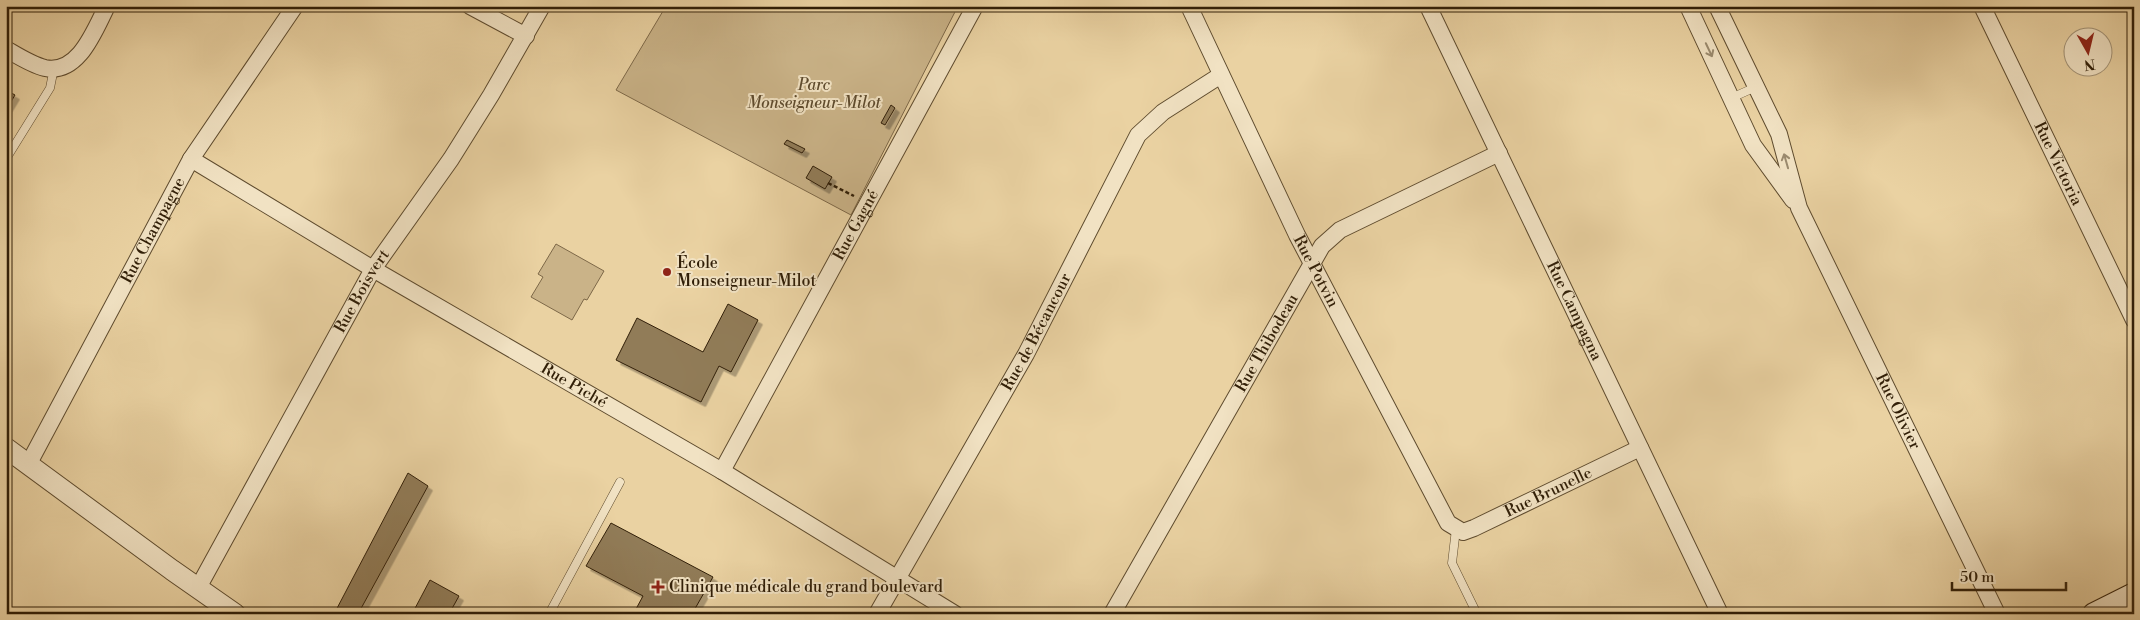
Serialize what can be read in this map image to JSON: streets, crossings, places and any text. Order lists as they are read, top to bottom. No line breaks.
{"streets":{"street":["Rue Victoria","Rue Gagné","Rue Champagne","Rue Potvin","Rue Boisvert","Rue Campagna","Rue de Bécancour","Rue Thibodeau","Rue Piché","Rue Olivier","Rue Brunelle"]},"crossings":[["Rue Gagné","Rue Piché"],["Rue Champagne","Rue Piché"],["Rue Potvin","Rue de Bécancour"],["Rue Potvin","Rue Thibodeau"],["Rue Potvin","Rue Brunelle"],["Rue Boisvert","Rue Piché"],["Rue Campagna","Rue Thibodeau"],["Rue Campagna","Rue Brunelle"],["Rue de Bécancour","Rue Piché"]],"parks":["Parc Monseigneur-Milot"],"places":{"other":["École Monseigneur-Milot"],"health":["Clinique médicale du grand boulevard"]},"scale_bar":"50 m","north":"bottom"}
